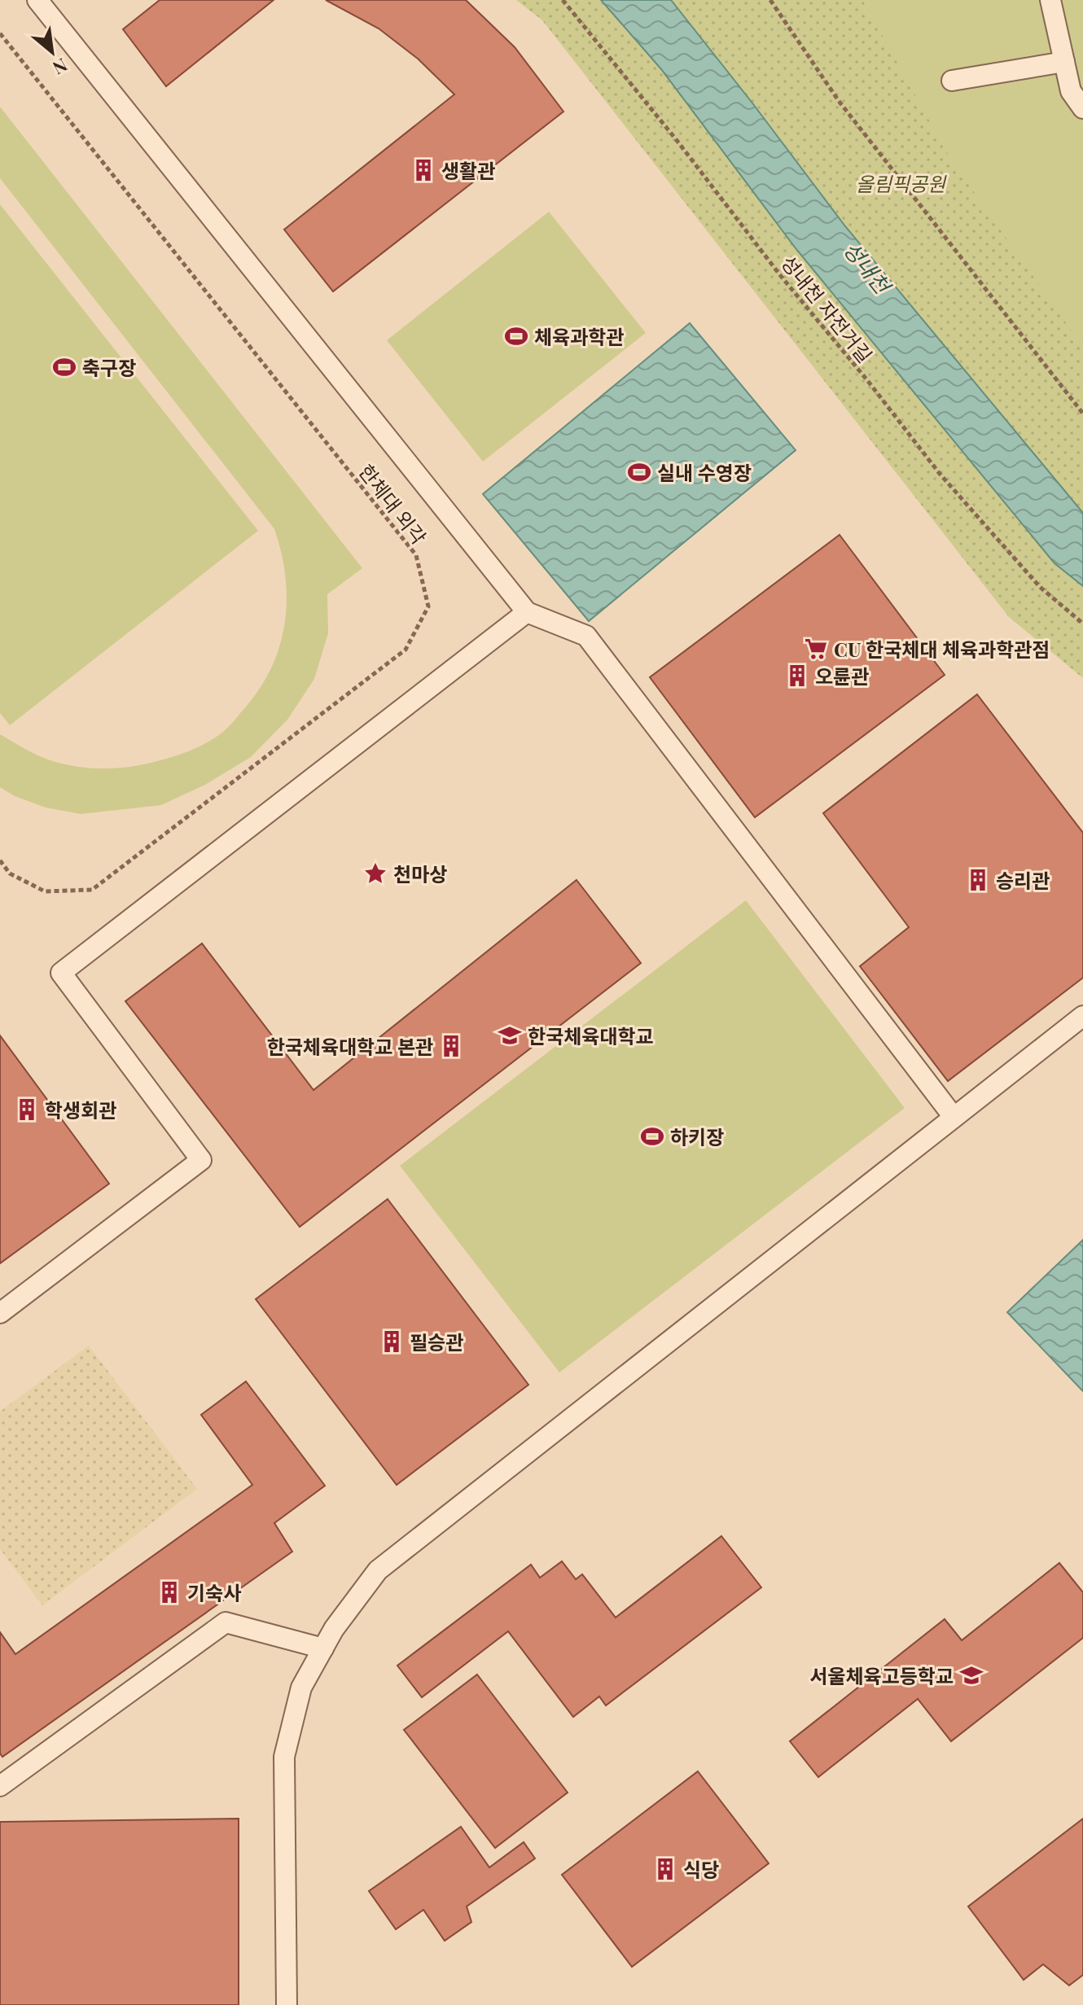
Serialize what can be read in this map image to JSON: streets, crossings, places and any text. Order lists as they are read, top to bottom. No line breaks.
{"streets":{"path":["성내천 자전거길","한체대 외각"]},"water":["성내천"],"parks":["올림픽공원"],"places":{"building":["생활관","오륜관","승리관","한국체육대학교 본관","학생회관","필승관","기숙사","식당"],"sports":["체육과학관","축구장","실내 수영장","하키장"],"supermarket":["CU 한국체대 체육과학관점"],"place":["천마상"],"school or university":["한국체육대학교","서울체육고등학교"]},"north":"bottom right"}
